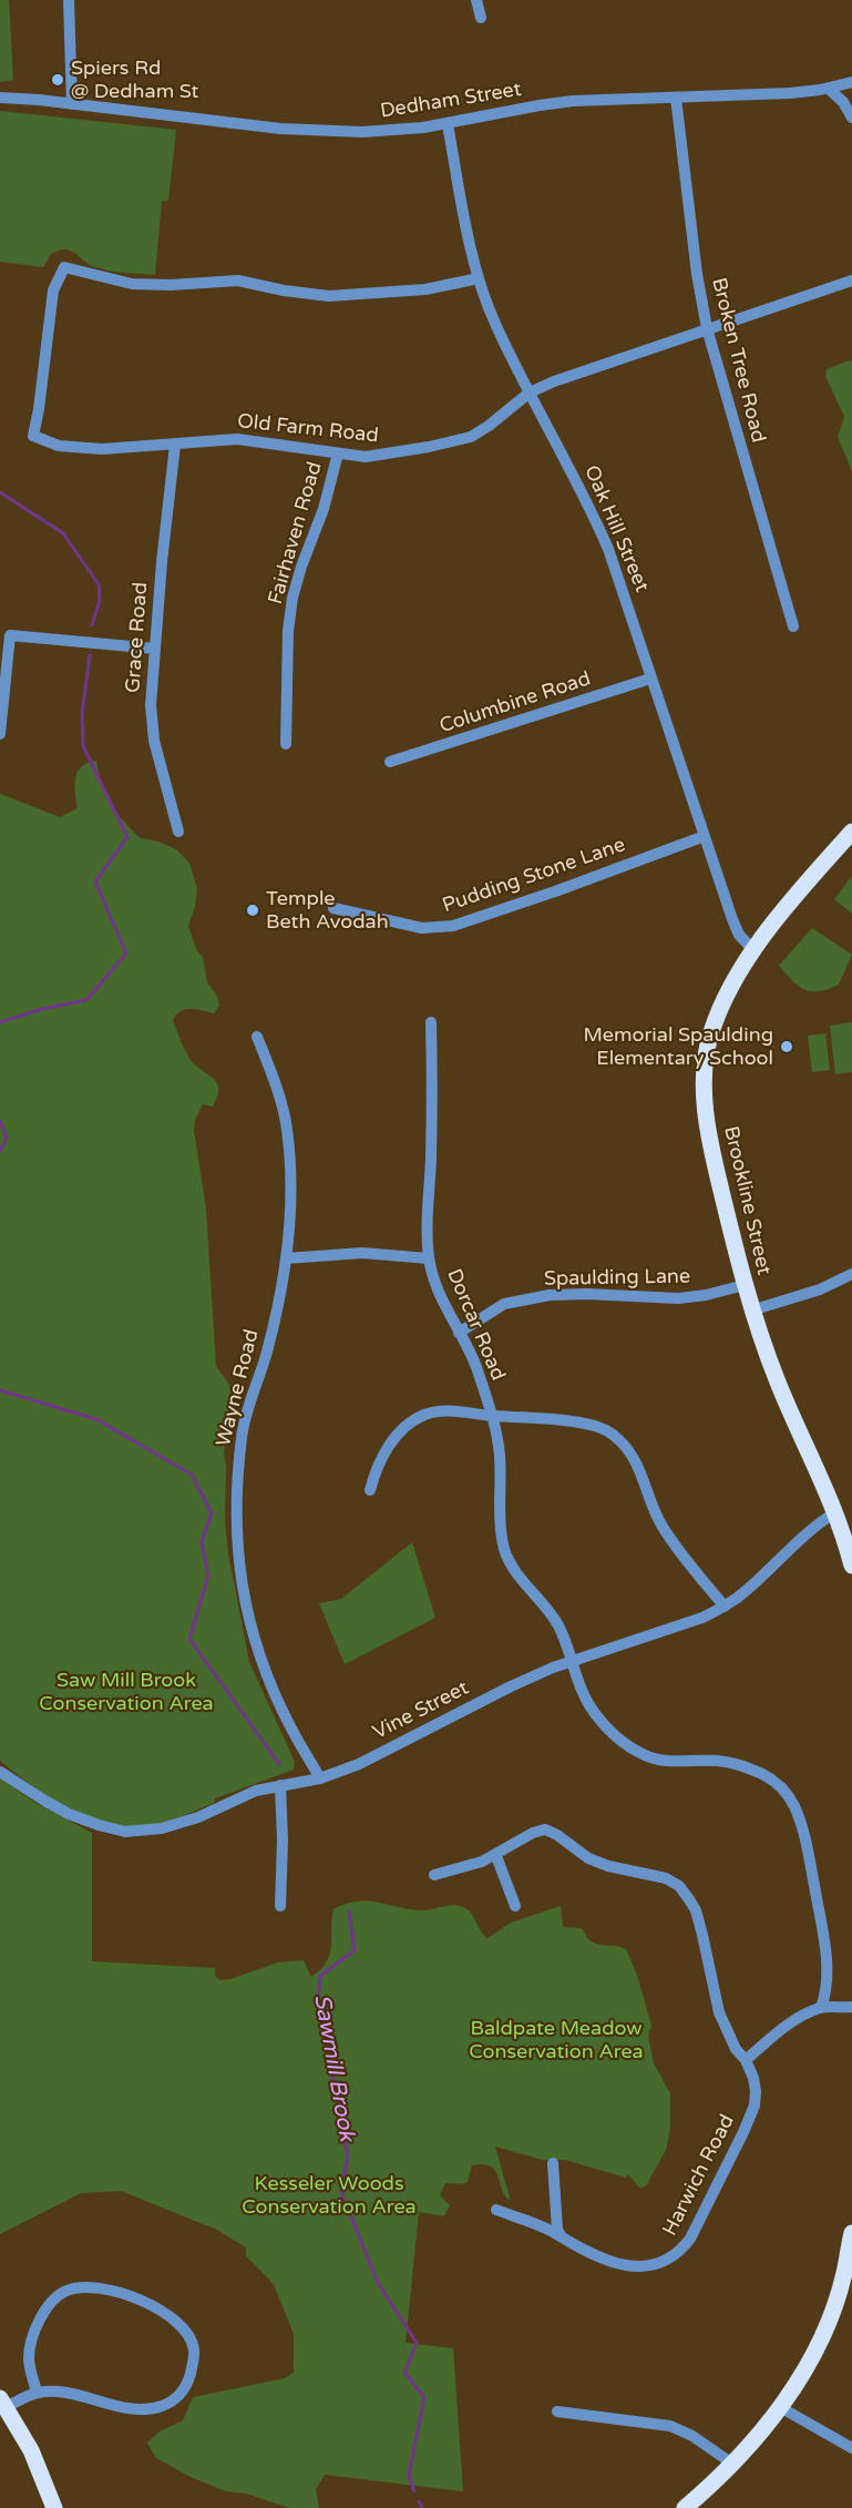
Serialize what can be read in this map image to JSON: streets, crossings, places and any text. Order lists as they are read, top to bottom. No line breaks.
{"streets":{"main road":["Brookline Street"],"street":["Dedham Street","Broken Tree Road","Old Farm Road","Oak Hill Street","Fairhaven Road","Grace Road","Columbine Road","Pudding Stone Lane","Spaulding Lane","Dorcar Road","Wayne Road","Vine Street","Harwich Road"]},"crossings":[["Dedham Street","Broken Tree Road"],["Dedham Street","Oak Hill Street"],["Broken Tree Road","Old Farm Road"],["Old Farm Road","Oak Hill Street"],["Old Farm Road","Fairhaven Road"],["Old Farm Road","Grace Road"],["Oak Hill Street","Columbine Road"],["Oak Hill Street","Pudding Stone Lane"],["Oak Hill Street","Brookline Street"],["Brookline Street","Spaulding Lane"],["Brookline Street","Vine Street"],["Spaulding Lane","Dorcar Road"],["Dorcar Road","Vine Street"],["Wayne Road","Vine Street"]],"water":["Sawmill Brook"],"parks":["Saw Mill Brook Conservation Area","Baldpate Meadow Conservation Area","Kesseler Woods Conservation Area"],"places":["Spiers Rd @ Dedham St","Temple Beth Avodah","Memorial Spaulding Elementary School"]}
